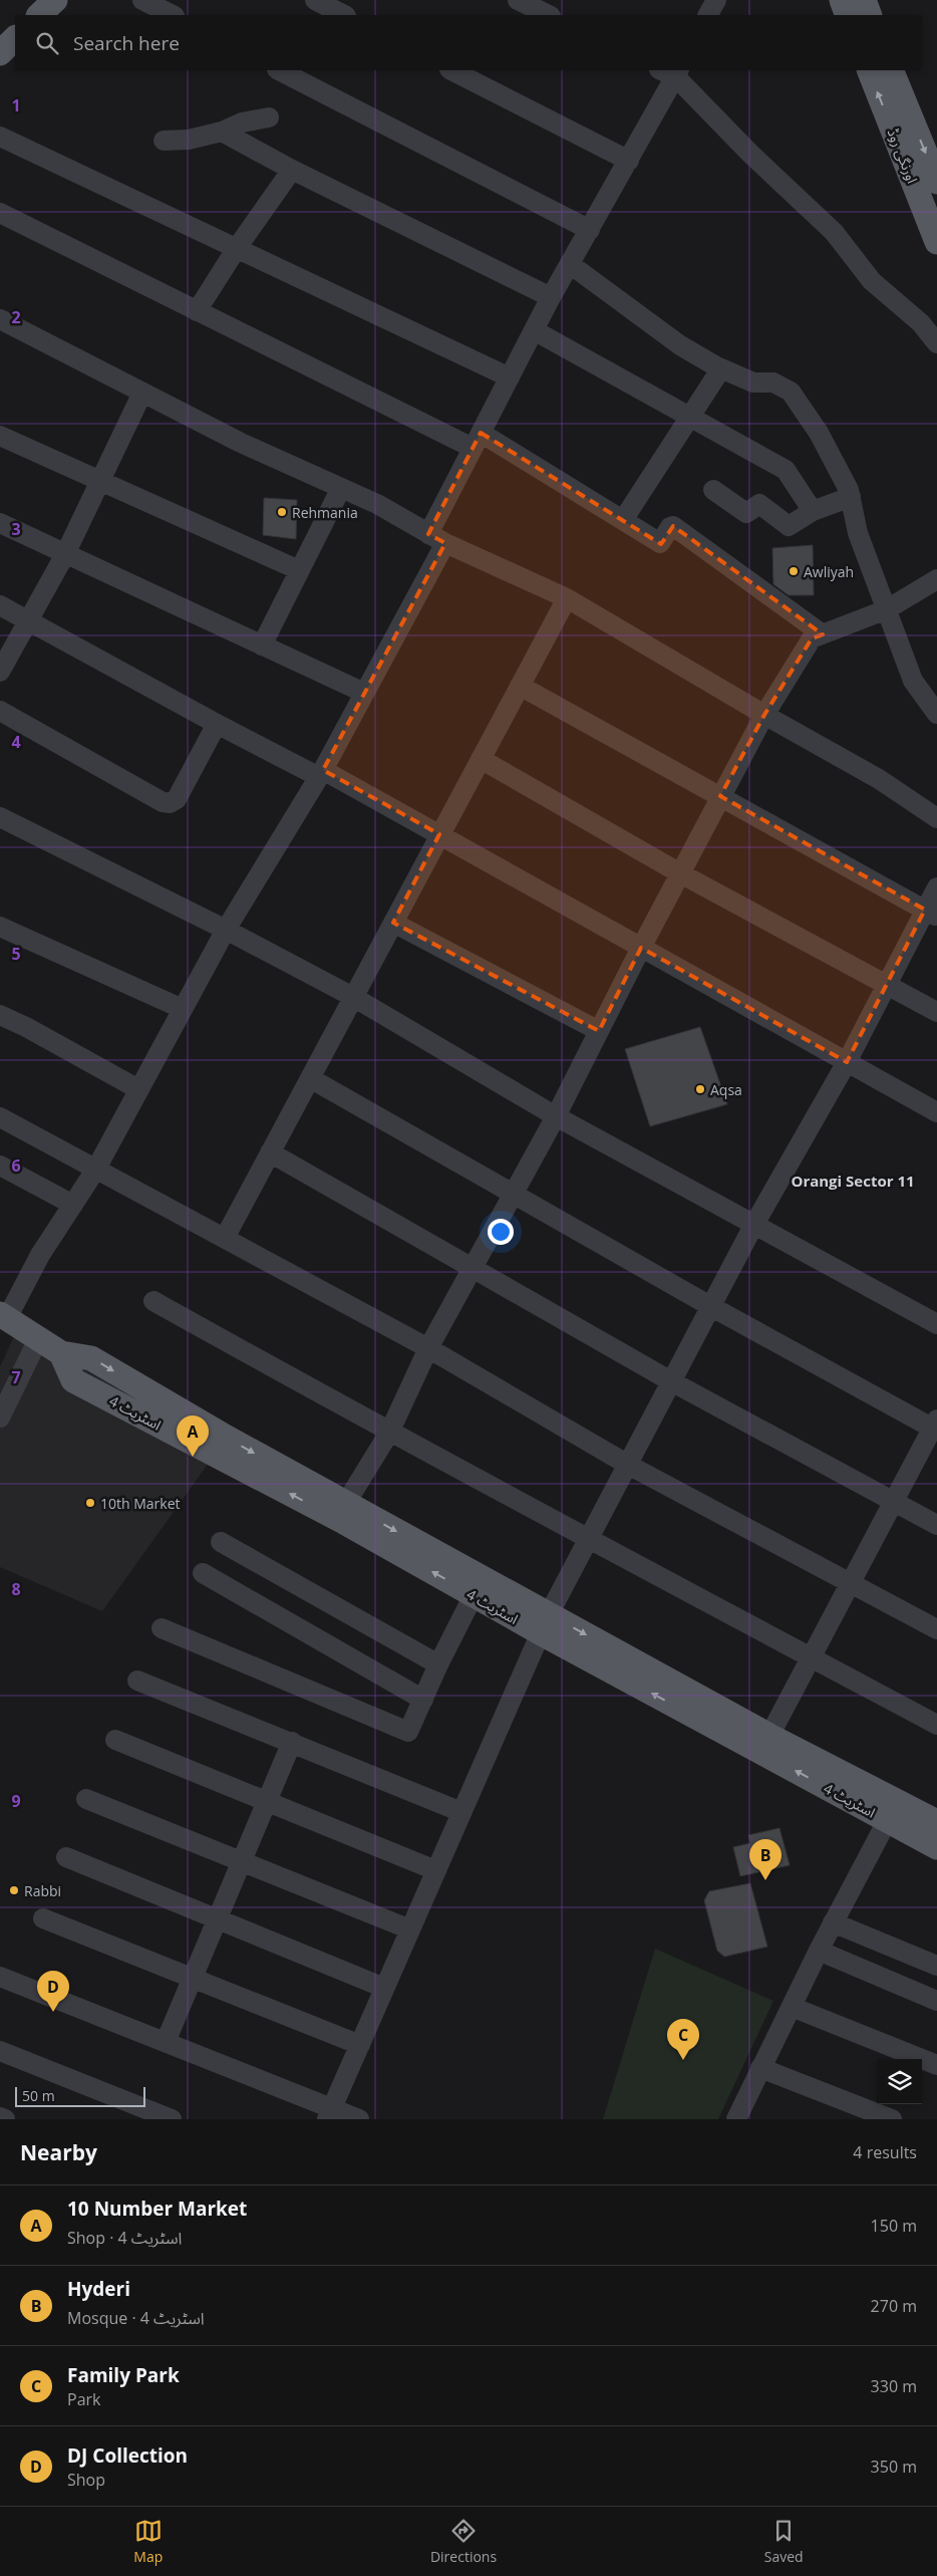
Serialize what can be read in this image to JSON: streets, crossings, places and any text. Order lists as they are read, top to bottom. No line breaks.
{"streets":{"main road":["اورنگی روڈ","اسٹریٹ 4"]},"districts":["Orangi Sector 11"],"places":["Rehmania","Awliyah","Aqsa","10th Market","Rabbi"],"scale_bar":"50 m","page":{"search":"Search here","pins":["A","B","D","C"],"scale":"50 m","heading":["Nearby","4 results"],"list":[{"mark":"A","name":"10 Number Market","note":"Shop · اسٹریٹ 4","value":"150 m"},{"mark":"B","name":"Hyderi","note":"Mosque · اسٹریٹ 4","value":"270 m"},{"mark":"C","name":"Family Park","note":"Park","value":"330 m"},{"mark":"D","name":"DJ Collection","note":"Shop","value":"350 m"}],"nav":["Map","Directions","Saved"]},"grid":{"rows":["1","2","3","4","5","6","7","8","9"]}}
